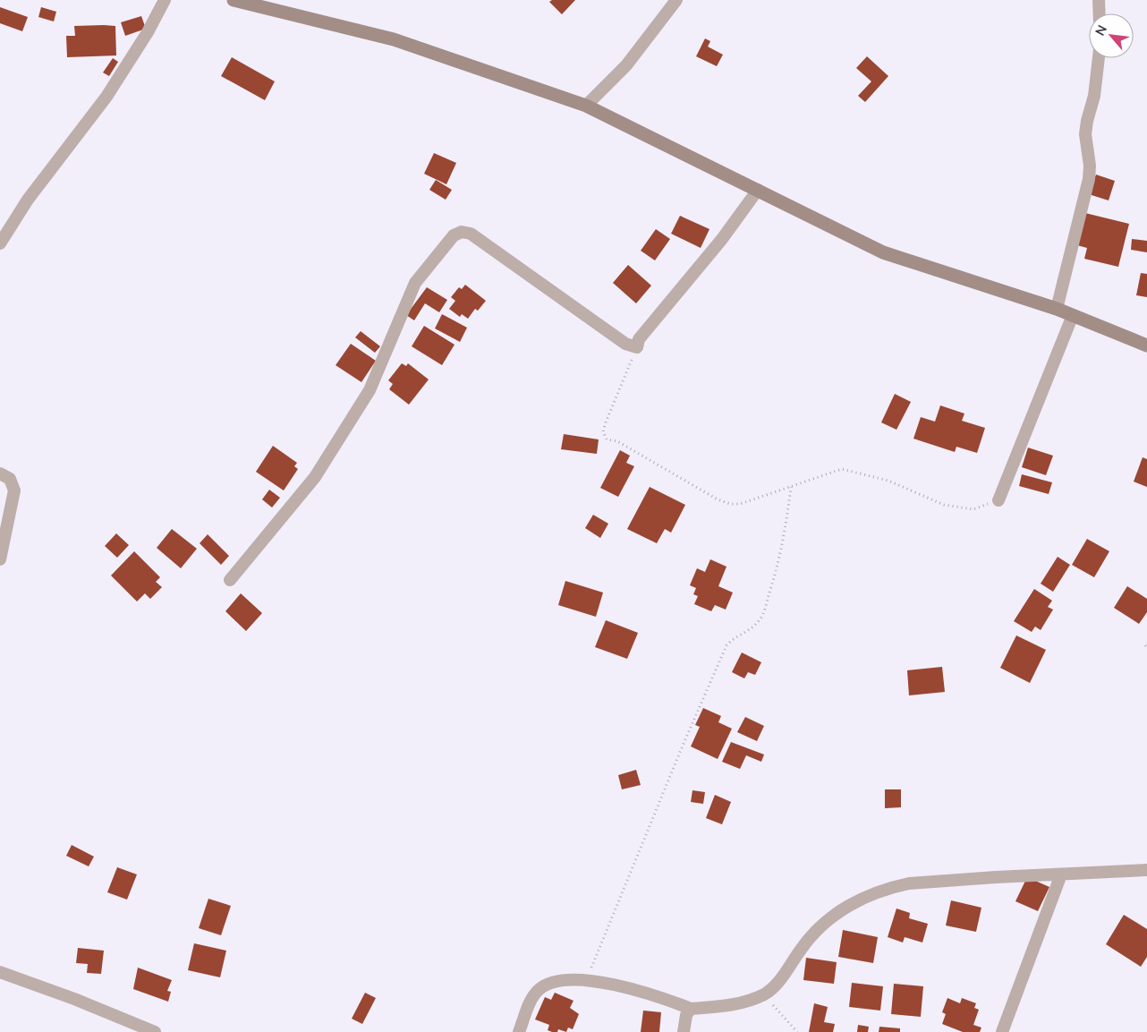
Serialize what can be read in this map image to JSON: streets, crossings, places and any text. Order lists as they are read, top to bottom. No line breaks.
{"north":"top left"}
